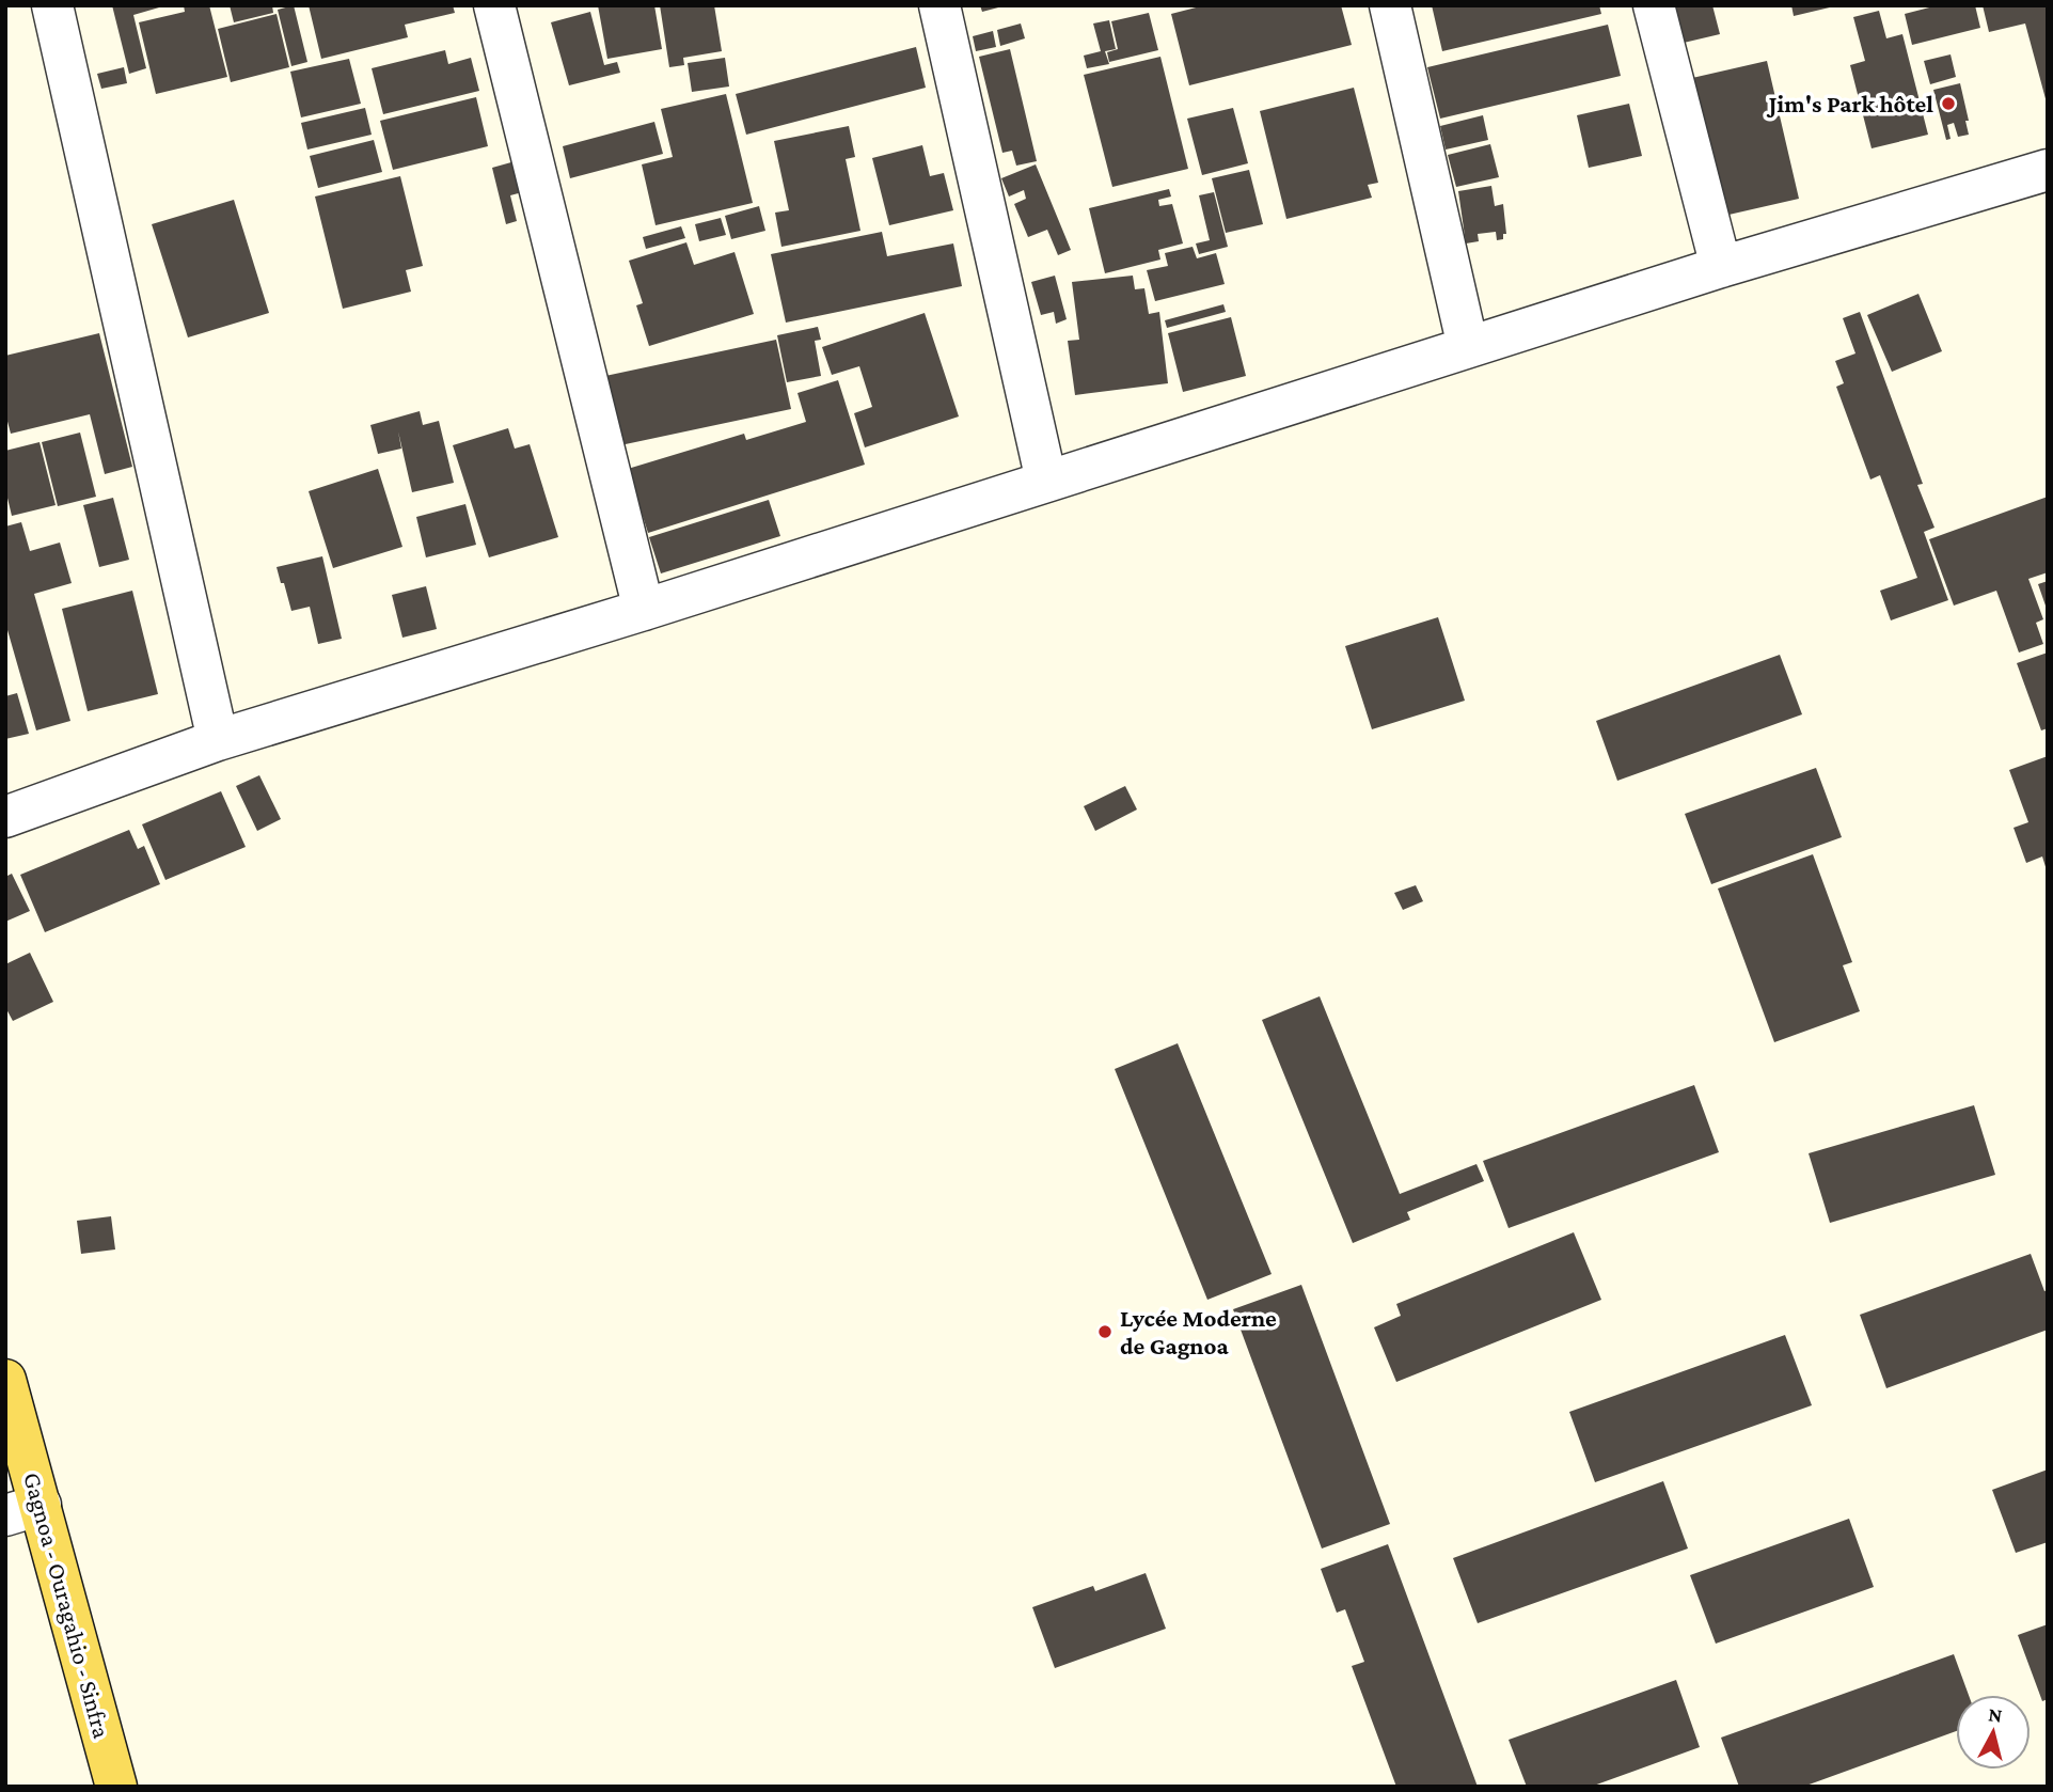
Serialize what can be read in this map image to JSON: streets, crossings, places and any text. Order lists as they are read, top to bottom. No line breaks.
{"streets":{"main road":["Gagnoa - Ouragahio - Sinfra"]},"places":["Jim's Park hôtel","Lycée Moderne de Gagnoa"],"north":"top"}
